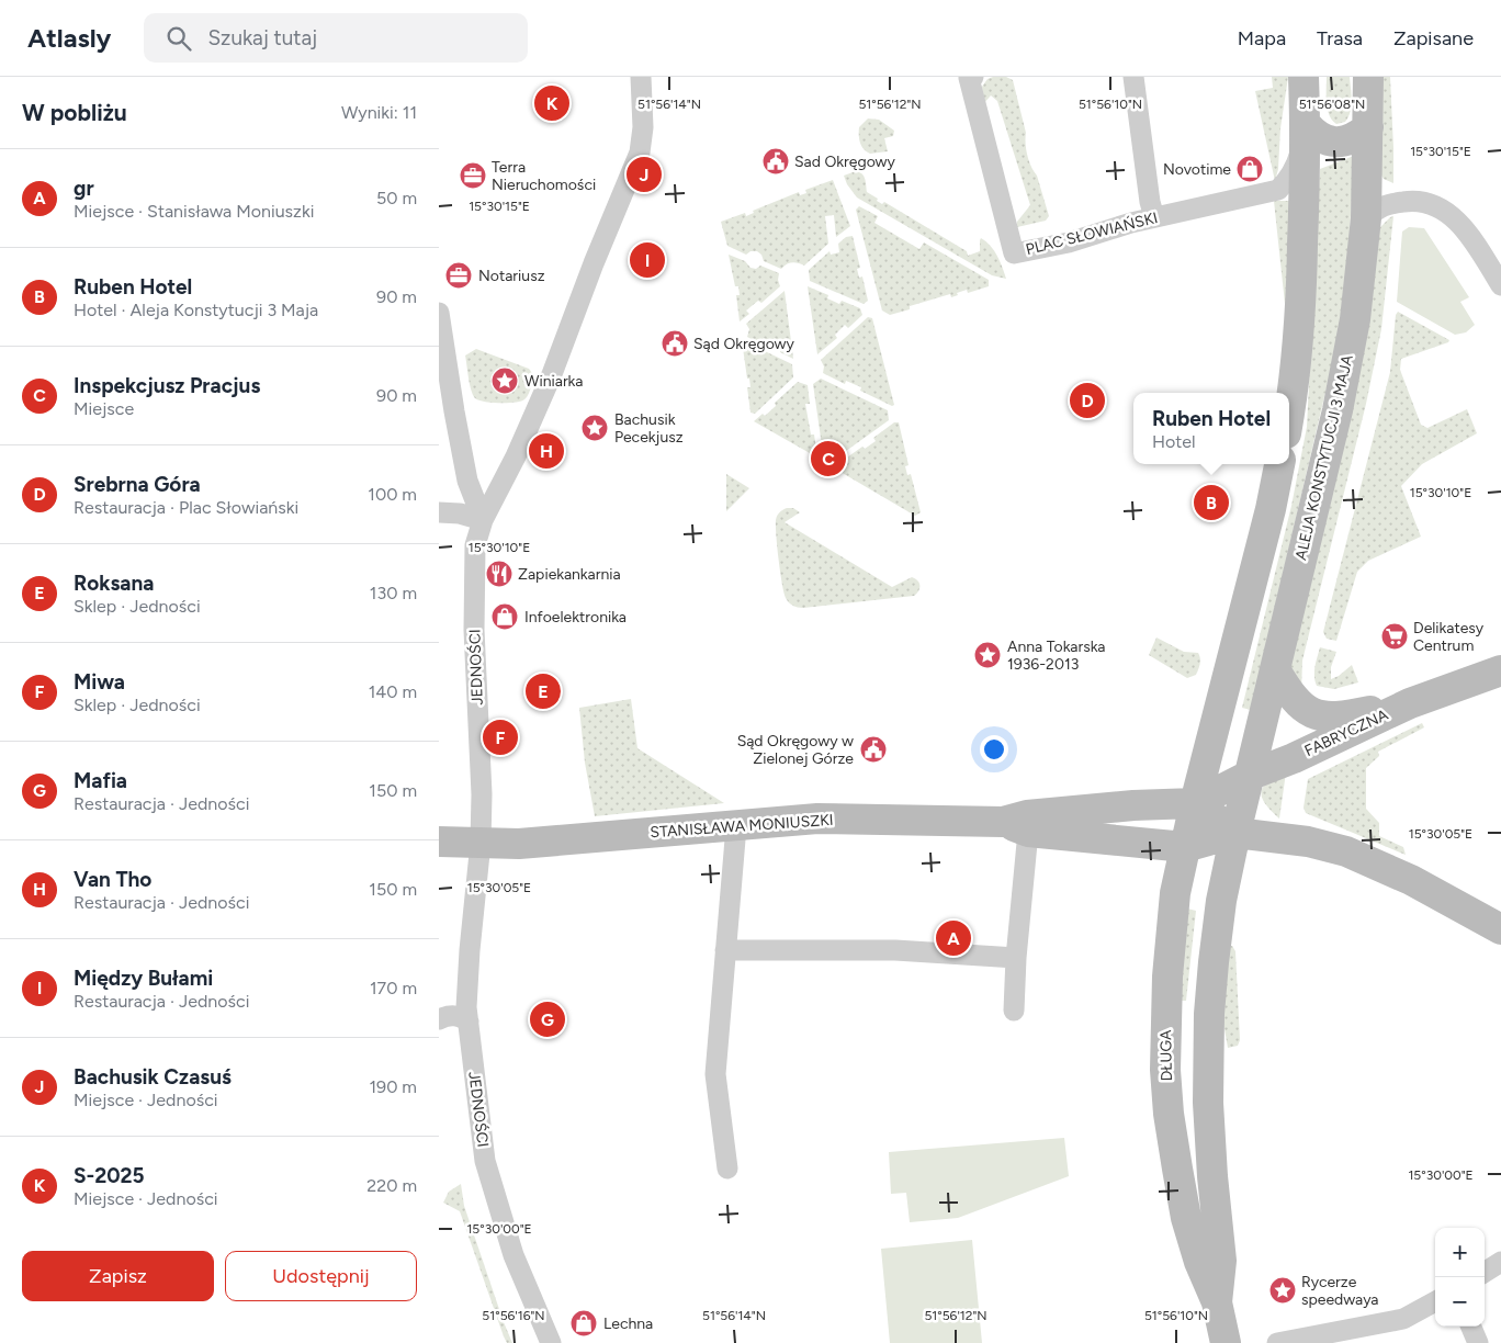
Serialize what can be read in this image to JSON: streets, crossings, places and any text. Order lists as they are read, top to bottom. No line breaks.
{"streets":{"main road":["ALEJA KONSTYTUCJI 3 MAJA","FABRYCZNA","STANISŁAWA MONIUSZKI","DŁUGA"],"street":["PLAC SŁOWIAŃSKI","JEDNOŚCI"]},"crossings":[["ALEJA KONSTYTUCJI 3 MAJA","FABRYCZNA"],["ALEJA KONSTYTUCJI 3 MAJA","STANISŁAWA MONIUSZKI"],["ALEJA KONSTYTUCJI 3 MAJA","DŁUGA"],["JEDNOŚCI","STANISŁAWA MONIUSZKI"],["FABRYCZNA","STANISŁAWA MONIUSZKI"],["FABRYCZNA","DŁUGA"],["STANISŁAWA MONIUSZKI","DŁUGA"]],"places":{"public building":["Sad Okręgowy","Sąd Okręgowy","Sąd Okręgowy w Zielonej Górze"],"shop":["Novotime","Infoelektronika","Lechna"],"office":["Terra Nieruchomości","Notariusz"],"place":["Winiarka","Bachusik Pecekjusz","Anna Tokarska 1936-2013","Rycerze speedwaya"],"restaurant":["Zapiekankarnia"],"supermarket":["Delikatesy Centrum"]},"page":{"header":"Atlasly","search":"Szukaj tutaj","nav":["Mapa","Trasa","Zapisane"],"heading":["W pobliżu","Wyniki: 11"],"pins":["K","J","I","D","H","C","B","E","F","A","G"],"list":[{"mark":"A","name":"gr","note":"Miejsce · Stanisława Moniuszki","value":"50 m"},{"mark":"B","name":"Ruben Hotel","note":"Hotel · Aleja Konstytucji 3 Maja","value":"90 m"},{"mark":"C","name":"Inspekcjusz Pracjus","note":"Miejsce","value":"90 m"},{"mark":"D","name":"Srebrna Góra","note":"Restauracja · Plac Słowiański","value":"100 m"},{"mark":"E","name":"Roksana","note":"Sklep · Jedności","value":"130 m"},{"mark":"F","name":"Miwa","note":"Sklep · Jedności","value":"140 m"},{"mark":"G","name":"Mafia","note":"Restauracja · Jedności","value":"150 m"},{"mark":"H","name":"Van Tho","note":"Restauracja · Jedności","value":"150 m"},{"mark":"I","name":"Między Bułami","note":"Restauracja · Jedności","value":"170 m"},{"mark":"J","name":"Bachusik Czasuś","note":"Miejsce · Jedności","value":"190 m"},{"mark":"K","name":"S-2025","note":"Miejsce · Jedności","value":"220 m"}],"popup":["Ruben Hotel","Hotel"],"map_buttons":["+","−"],"buttons":["Zapisz","Udostępnij"]},"coordinates":["51°56'14\"N","51°56'12\"N","51°56'10\"N","51°56'08\"N","15°30'15\"E","15°30'10\"E","15°30'05\"E","15°30'00\"E","51°56'16\"N"]}
